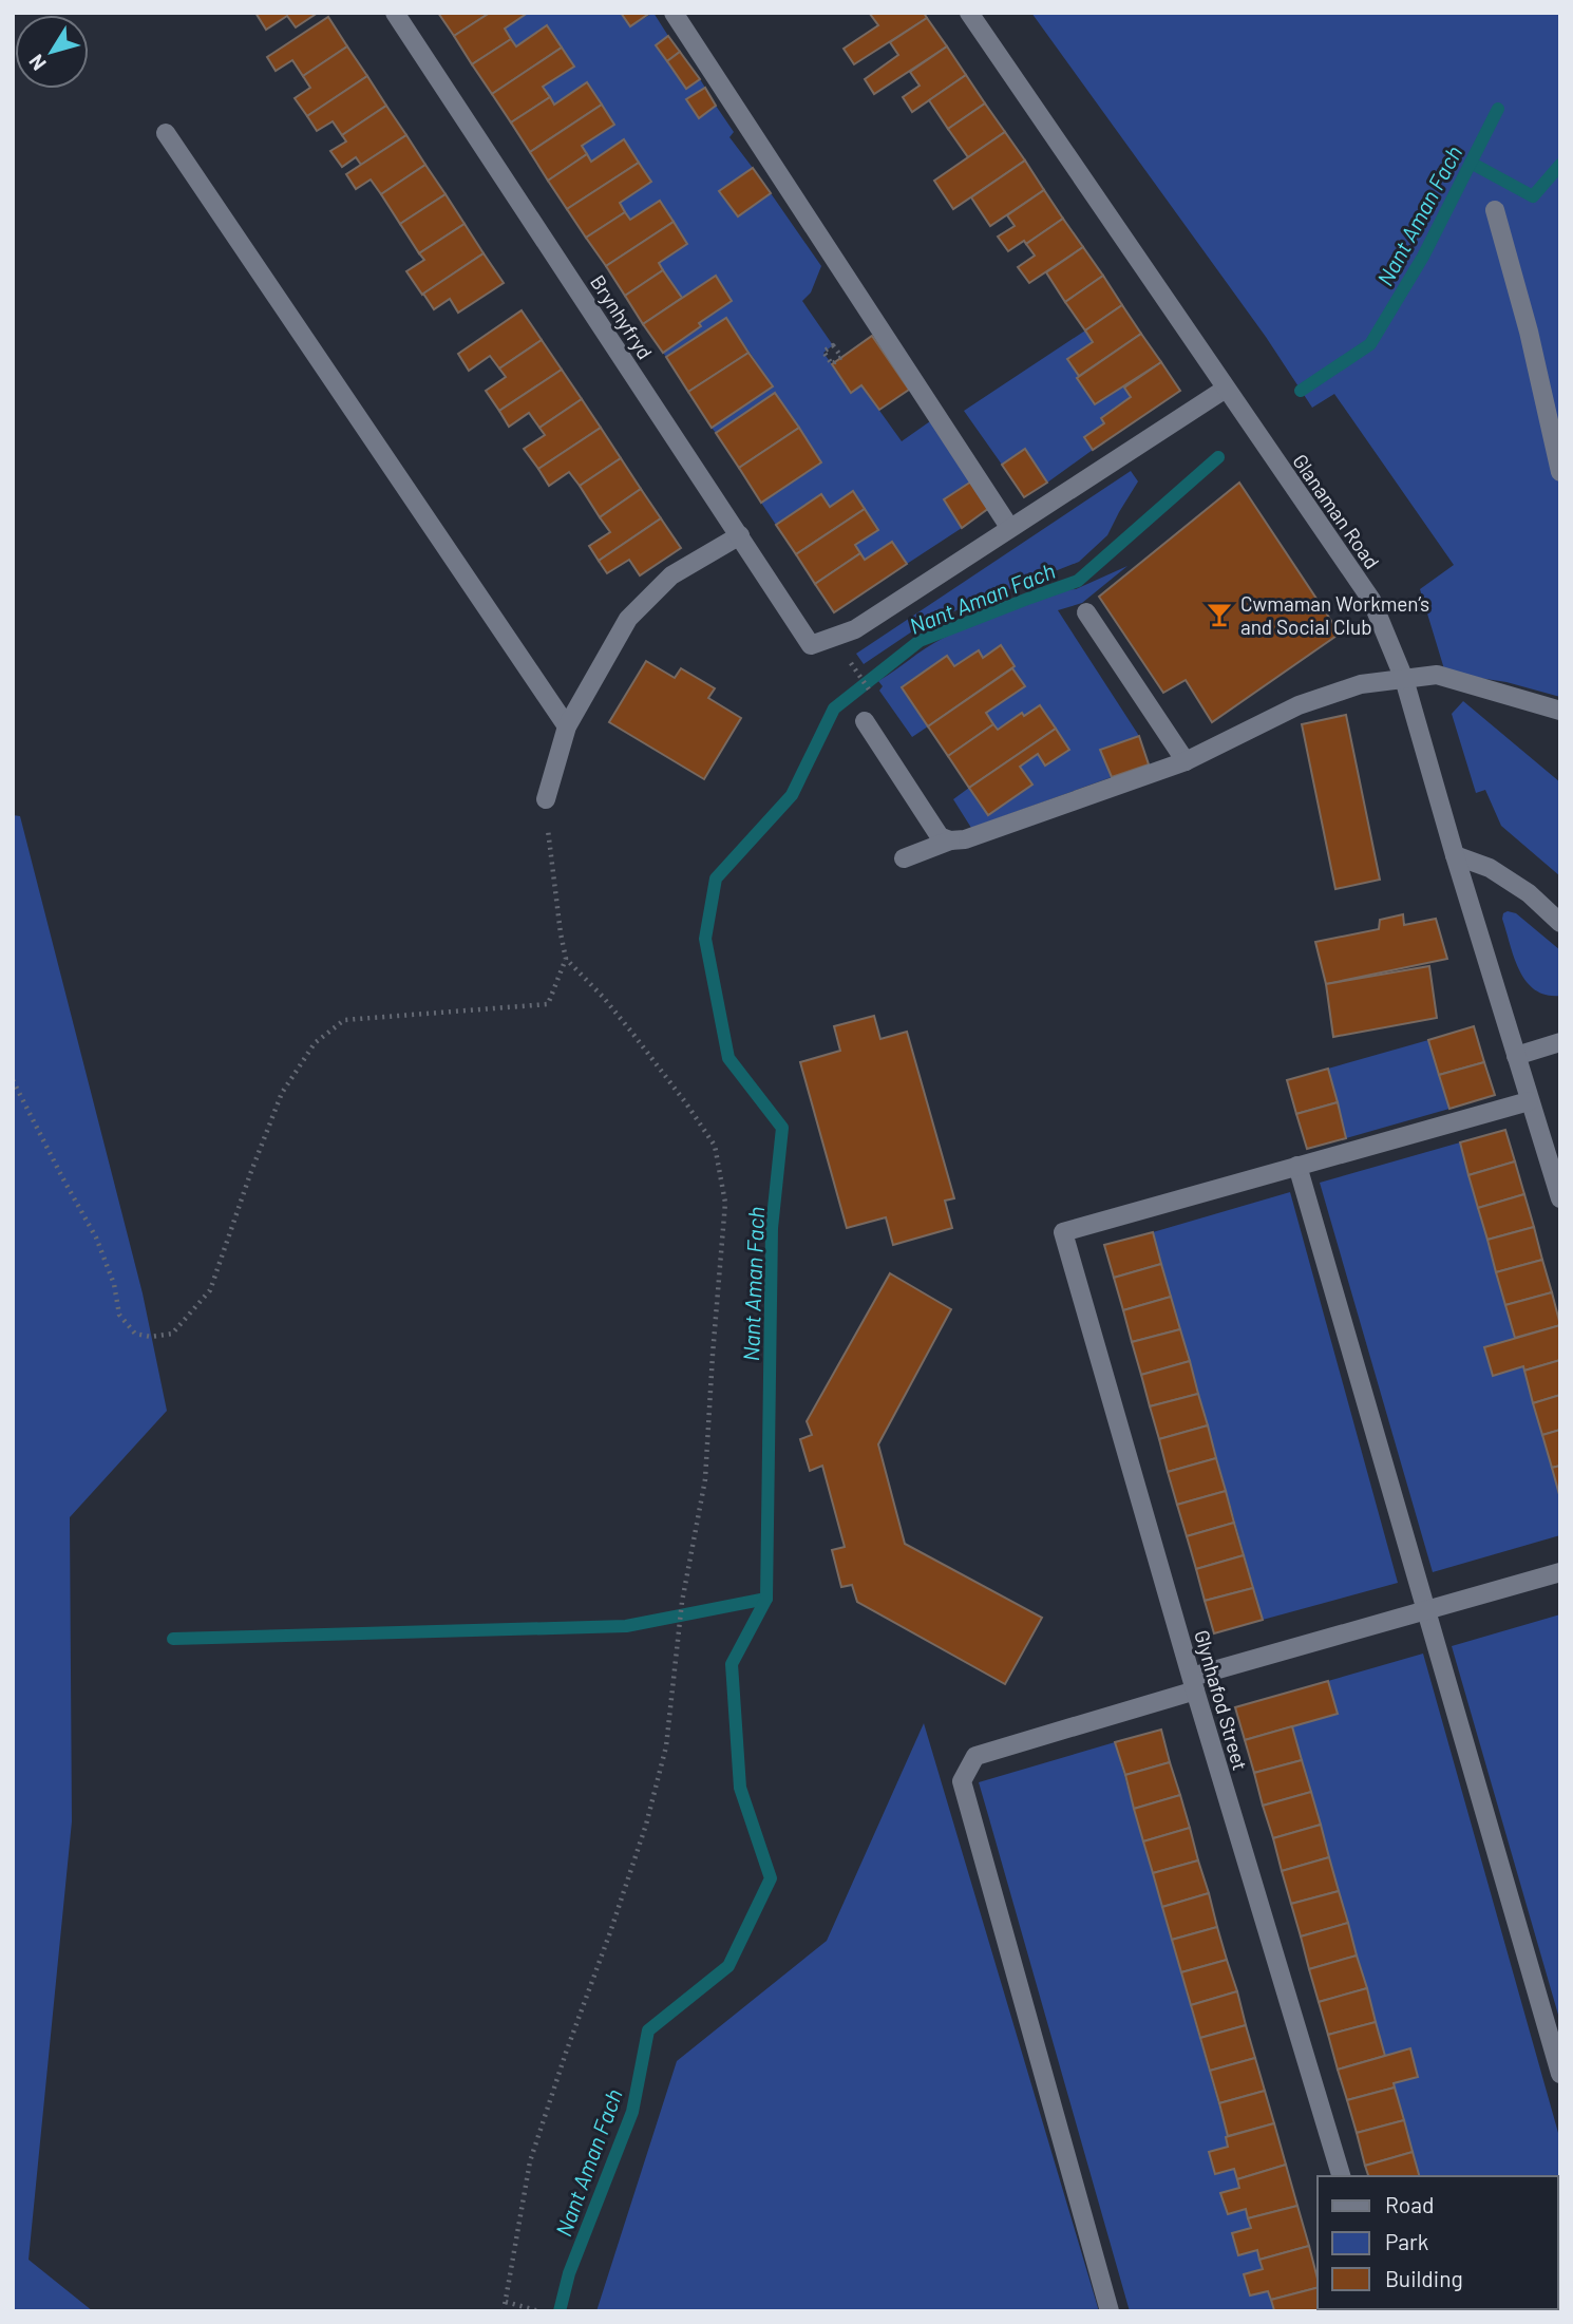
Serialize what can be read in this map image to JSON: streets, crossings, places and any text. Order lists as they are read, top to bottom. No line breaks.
{"streets":{"street":["Brynhyfryd","Glanaman Road","Glynhafod Street"]},"water":["Nant Aman Fach"],"places":{"bar":["Cwmaman Workmen’s and Social Club"]},"legend":["Road","Park","Building"],"north":"bottom left"}
